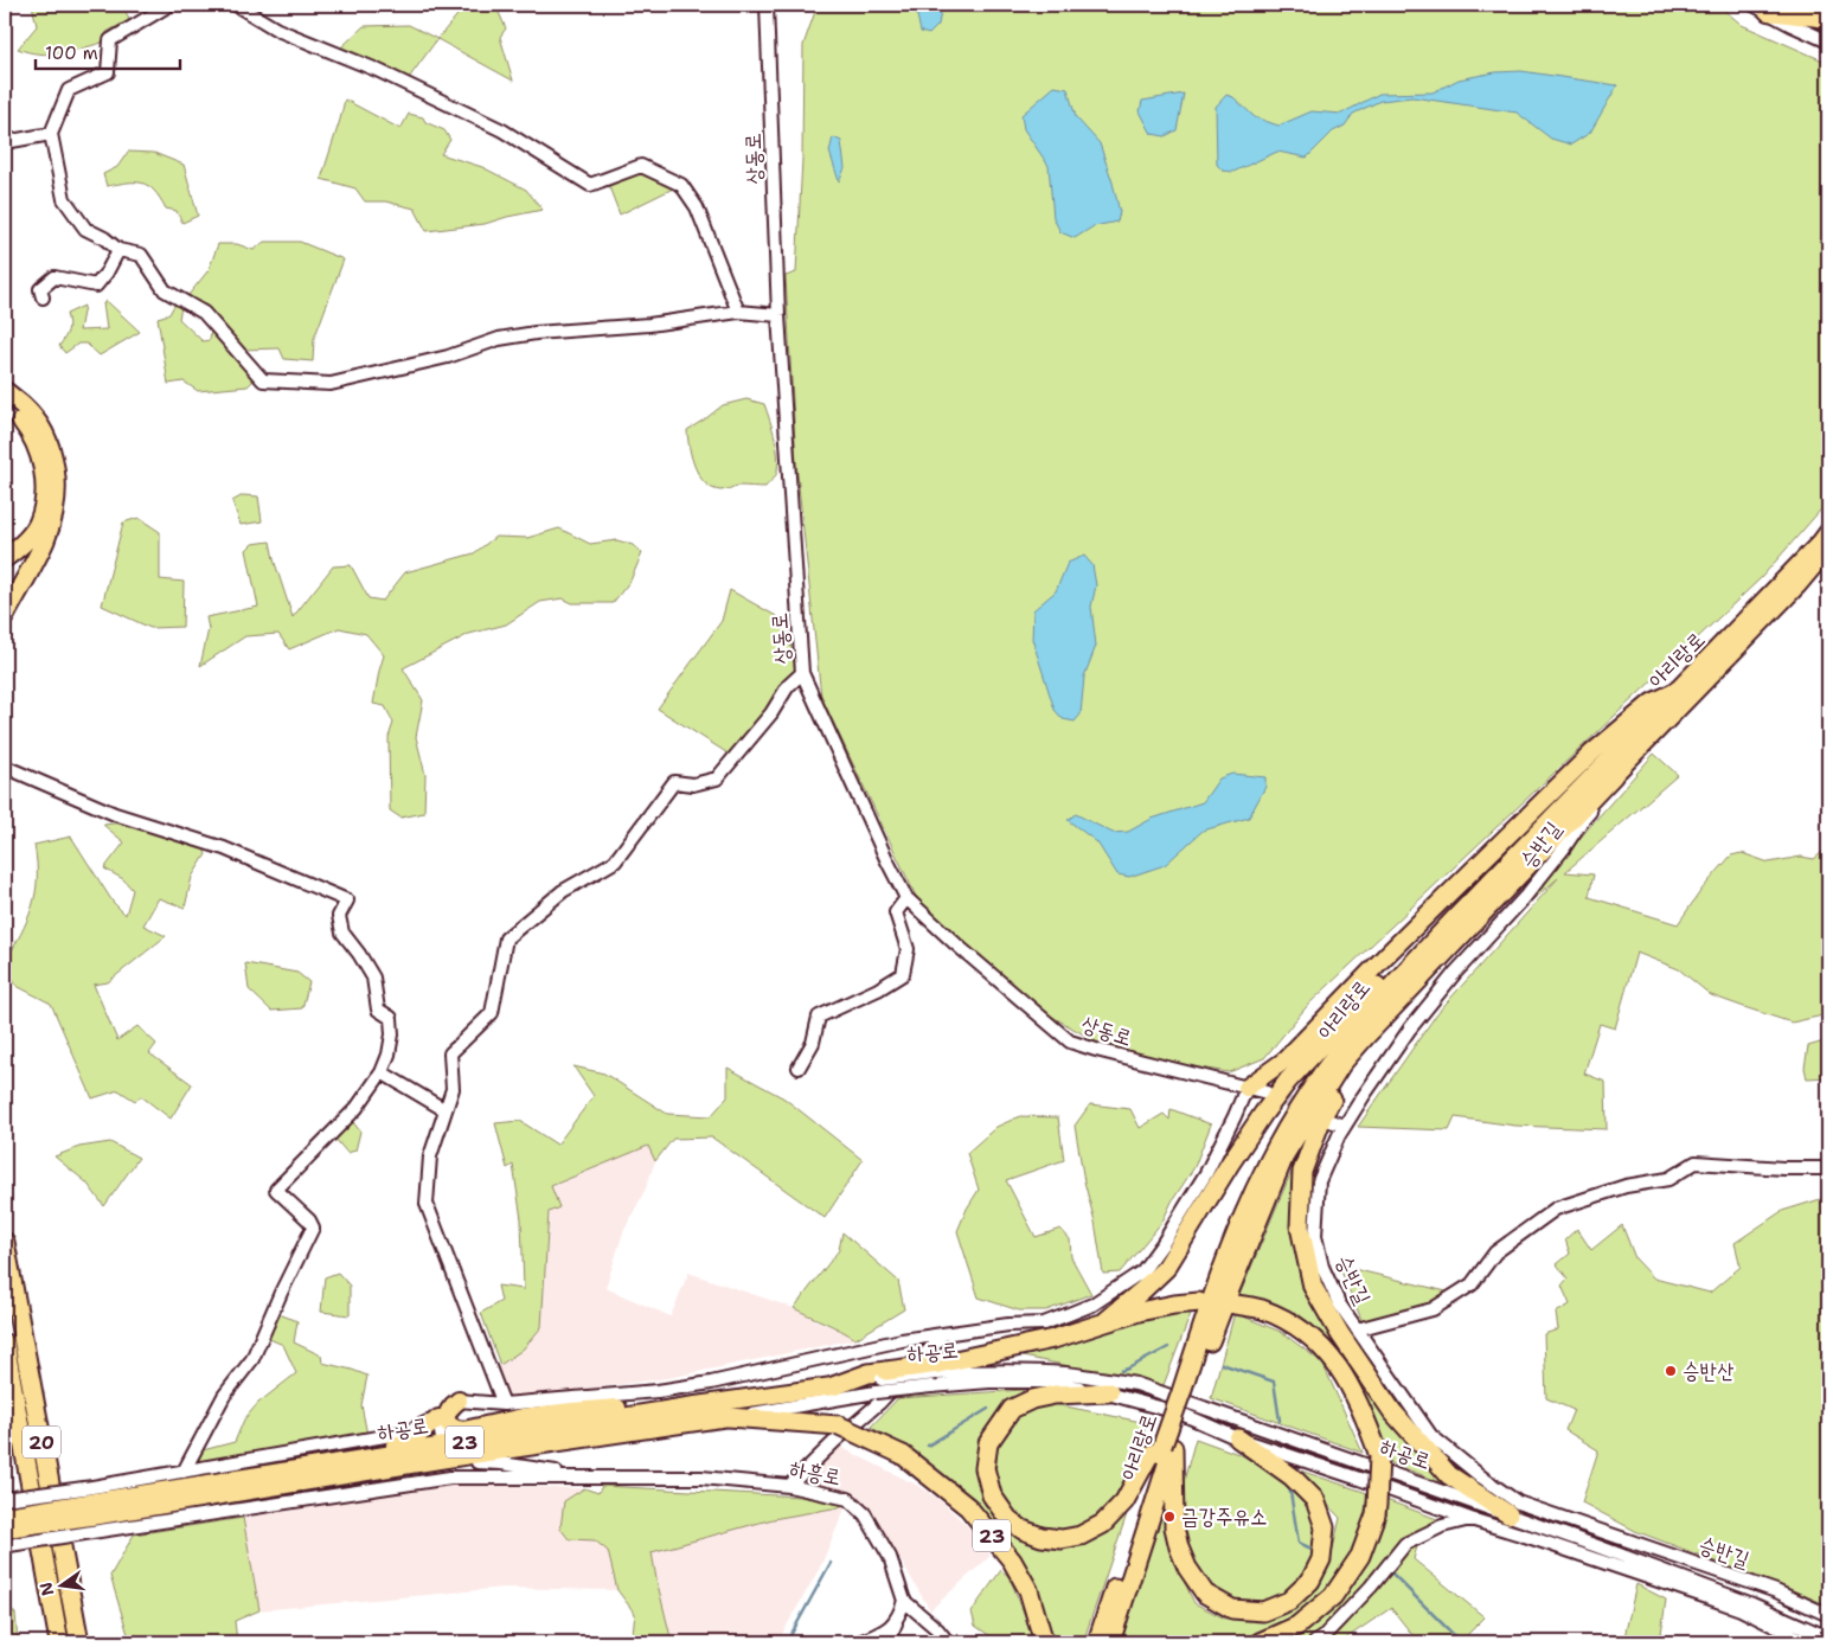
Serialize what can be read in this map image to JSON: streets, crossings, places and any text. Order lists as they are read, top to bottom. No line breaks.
{"streets":{"highway":["아리랑로","20","23"],"main road":["하공로"],"street":["상동로","승반길","하흥로"]},"crossings":[["아리랑로","승반길"],["하공로","23"]],"places":["승반산","금강주유소"],"scale_bar":"100 m","north":"left"}
